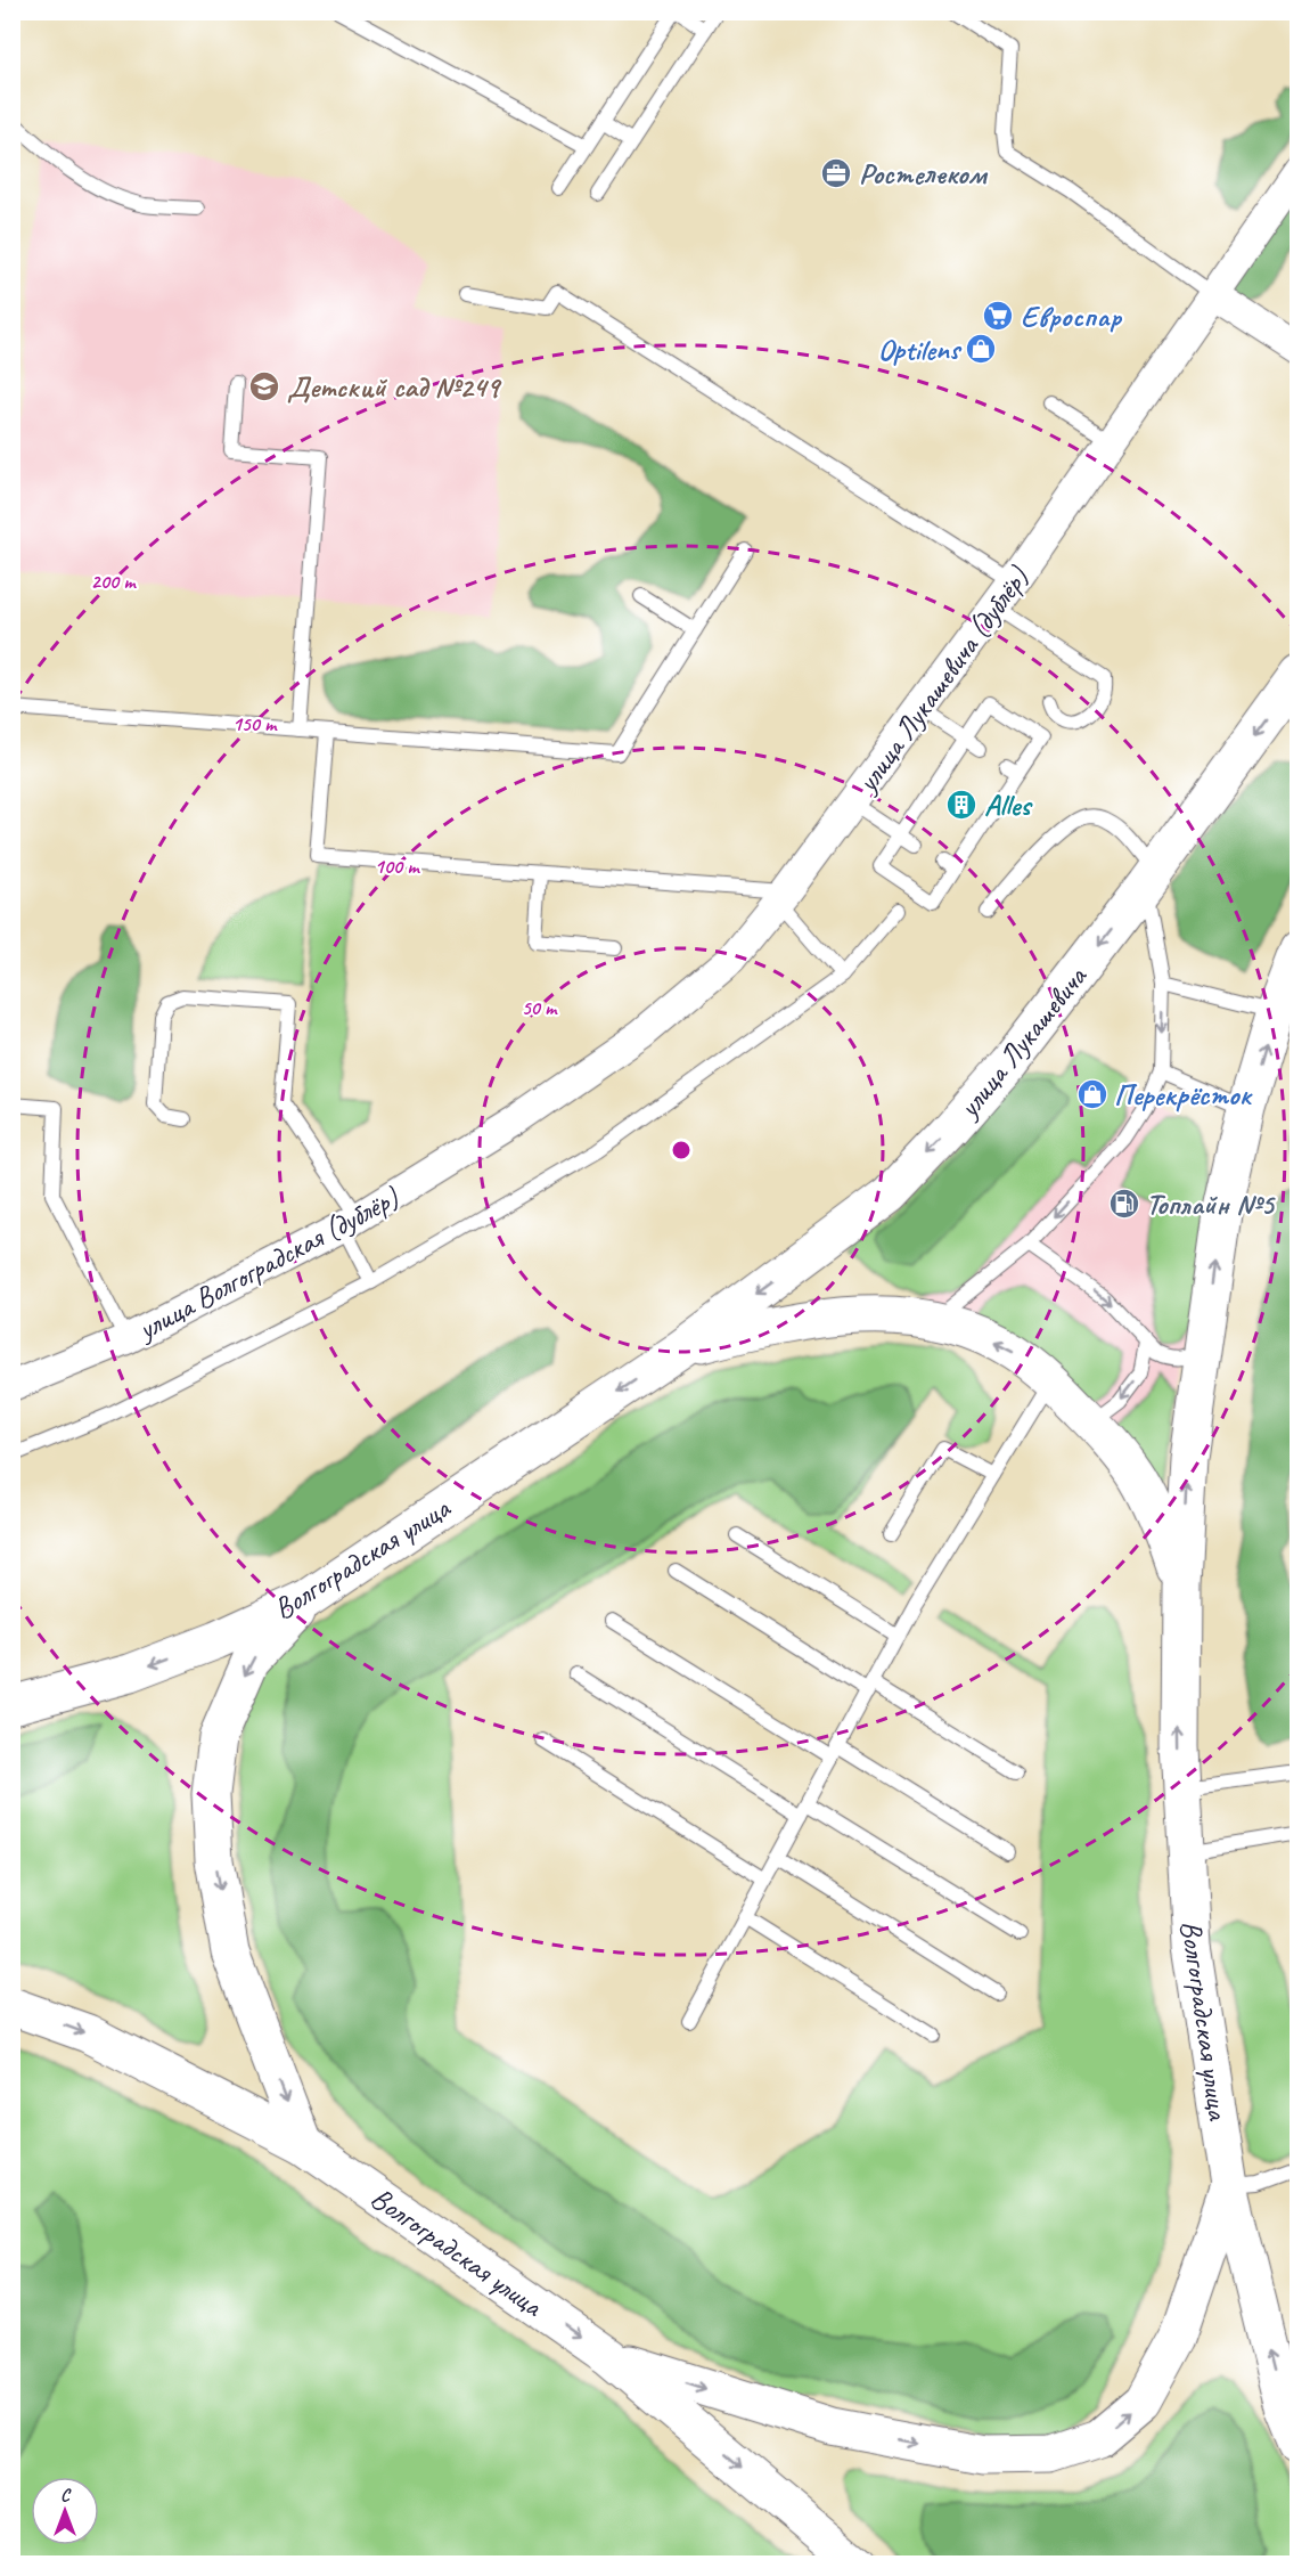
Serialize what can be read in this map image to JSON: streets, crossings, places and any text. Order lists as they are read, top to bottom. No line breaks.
{"streets":{"main road":["улица Лукашевича","Волгоградская улица"],"street":["улица Лукашевича (дублёр)","улица Волгоградская (дублёр)"]},"crossings":[["улица Лукашевича (дублёр)","улица Волгоградская (дублёр)"],["улица Лукашевича","Волгоградская улица"]],"one_way":["улица Лукашевича"],"places":{"office":["Ростелеком"],"supermarket":["Евроспар"],"shop":["Optilens","Перекрёсток"],"school or university":["Детский сад №249"],"building":["Alles"],"fuel station":["Топлайн №5"]},"north":"top","rings":["200 m","150 m","100 m","50 m"]}
